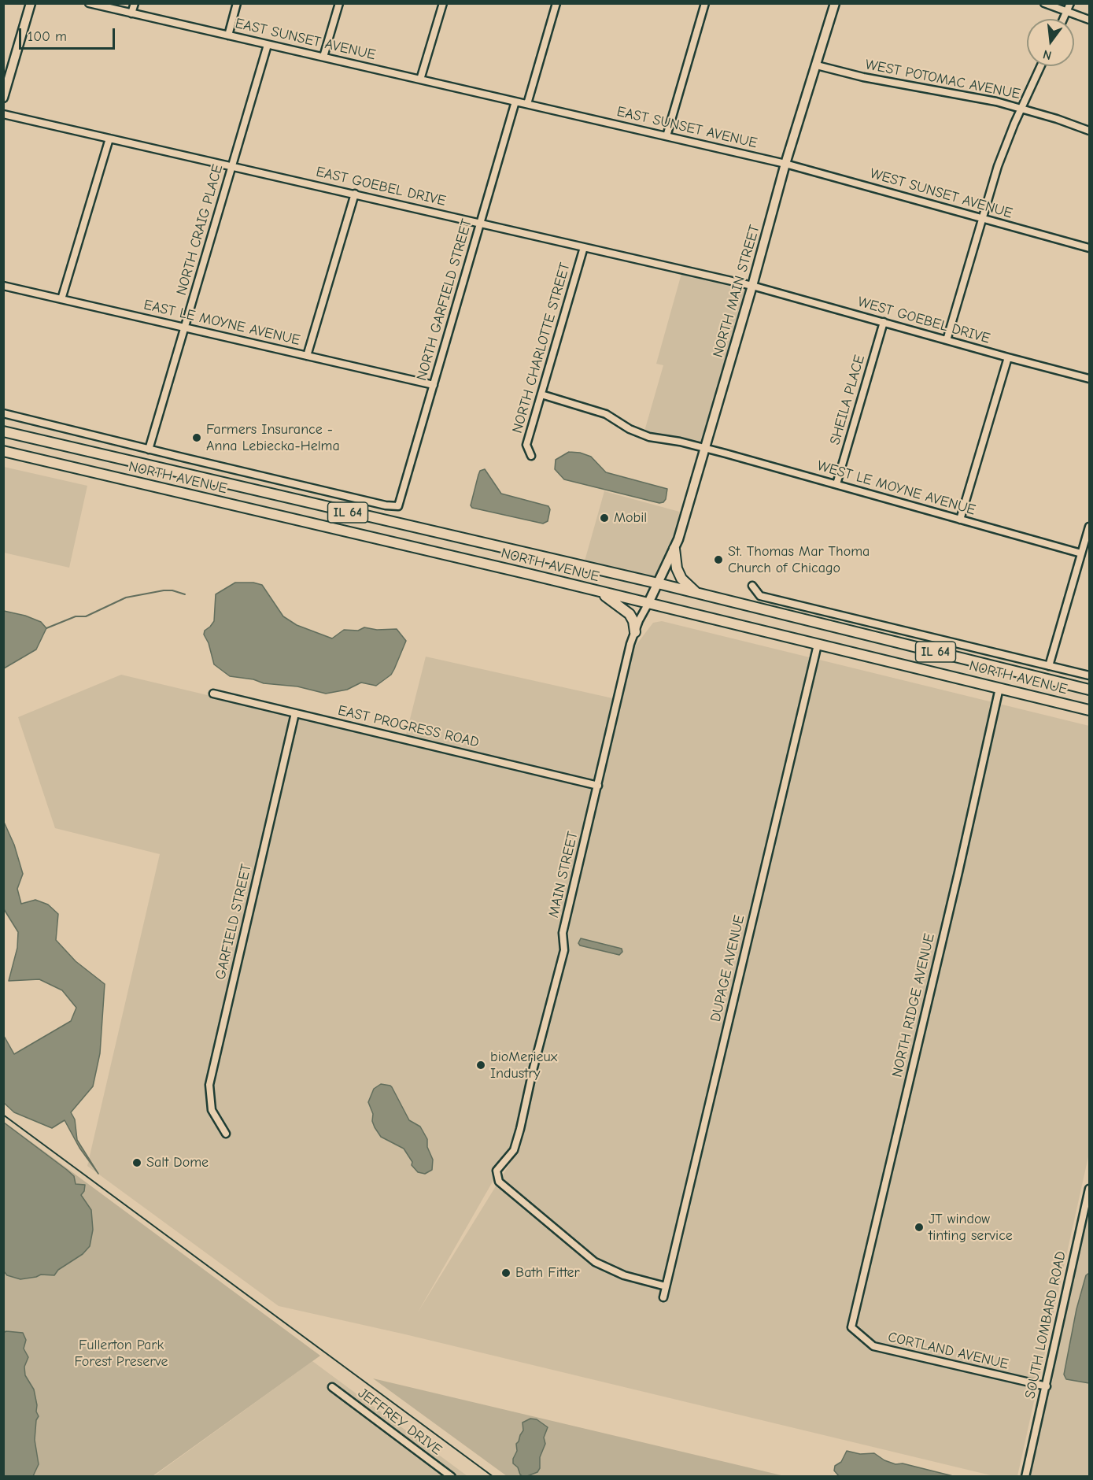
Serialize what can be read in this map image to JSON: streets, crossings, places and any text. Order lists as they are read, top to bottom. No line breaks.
{"streets":{"main road":["NORTH AVENUE","IL 64"],"street":["EAST SUNSET AVENUE","WEST POTOMAC AVENUE","EAST GOEBEL DRIVE","WEST SUNSET AVENUE","NORTH CRAIG PLACE","NORTH MAIN STREET","NORTH GARFIELD STREET","WEST GOEBEL DRIVE","EAST LE MOYNE AVENUE","NORTH CHARLOTTE STREET","SHEILA PLACE","WEST LE MOYNE AVENUE","EAST PROGRESS ROAD","MAIN STREET","GARFIELD STREET","DUPAGE AVENUE","NORTH RIDGE AVENUE","SOUTH LOMBARD ROAD","CORTLAND AVENUE","JEFFREY DRIVE"]},"crossings":[["EAST SUNSET AVENUE","WEST SUNSET AVENUE"],["EAST SUNSET AVENUE","NORTH CRAIG PLACE"],["EAST SUNSET AVENUE","NORTH MAIN STREET"],["EAST SUNSET AVENUE","NORTH GARFIELD STREET"],["WEST POTOMAC AVENUE","NORTH MAIN STREET"],["EAST GOEBEL DRIVE","NORTH CRAIG PLACE"],["EAST GOEBEL DRIVE","NORTH MAIN STREET"],["EAST GOEBEL DRIVE","NORTH GARFIELD STREET"],["EAST GOEBEL DRIVE","WEST GOEBEL DRIVE"],["EAST GOEBEL DRIVE","NORTH CHARLOTTE STREET"],["WEST SUNSET AVENUE","NORTH MAIN STREET"],["NORTH CRAIG PLACE","EAST LE MOYNE AVENUE"],["NORTH CRAIG PLACE","NORTH AVENUE"],["NORTH MAIN STREET","WEST GOEBEL DRIVE"],["NORTH MAIN STREET","NORTH AVENUE"],["NORTH MAIN STREET","WEST LE MOYNE AVENUE"],["NORTH MAIN STREET","MAIN STREET"],["NORTH GARFIELD STREET","EAST LE MOYNE AVENUE"],["NORTH GARFIELD STREET","NORTH AVENUE"],["WEST GOEBEL DRIVE","SHEILA PLACE"],["SHEILA PLACE","WEST LE MOYNE AVENUE"],["NORTH AVENUE","MAIN STREET"],["NORTH AVENUE","DUPAGE AVENUE"],["NORTH AVENUE","NORTH RIDGE AVENUE"],["EAST PROGRESS ROAD","MAIN STREET"],["EAST PROGRESS ROAD","GARFIELD STREET"],["MAIN STREET","DUPAGE AVENUE"],["NORTH RIDGE AVENUE","CORTLAND AVENUE"],["SOUTH LOMBARD ROAD","CORTLAND AVENUE"]],"parks":["Fullerton Park Forest Preserve"],"places":["Farmers Insurance - Anna Lebiecka-Helma","Mobil","St. Thomas Mar Thoma Church of Chicago","bioMerieux Industry","Salt Dome","JT window tinting service","Bath Fitter"],"scale_bar":"100 m","north":"bottom"}
